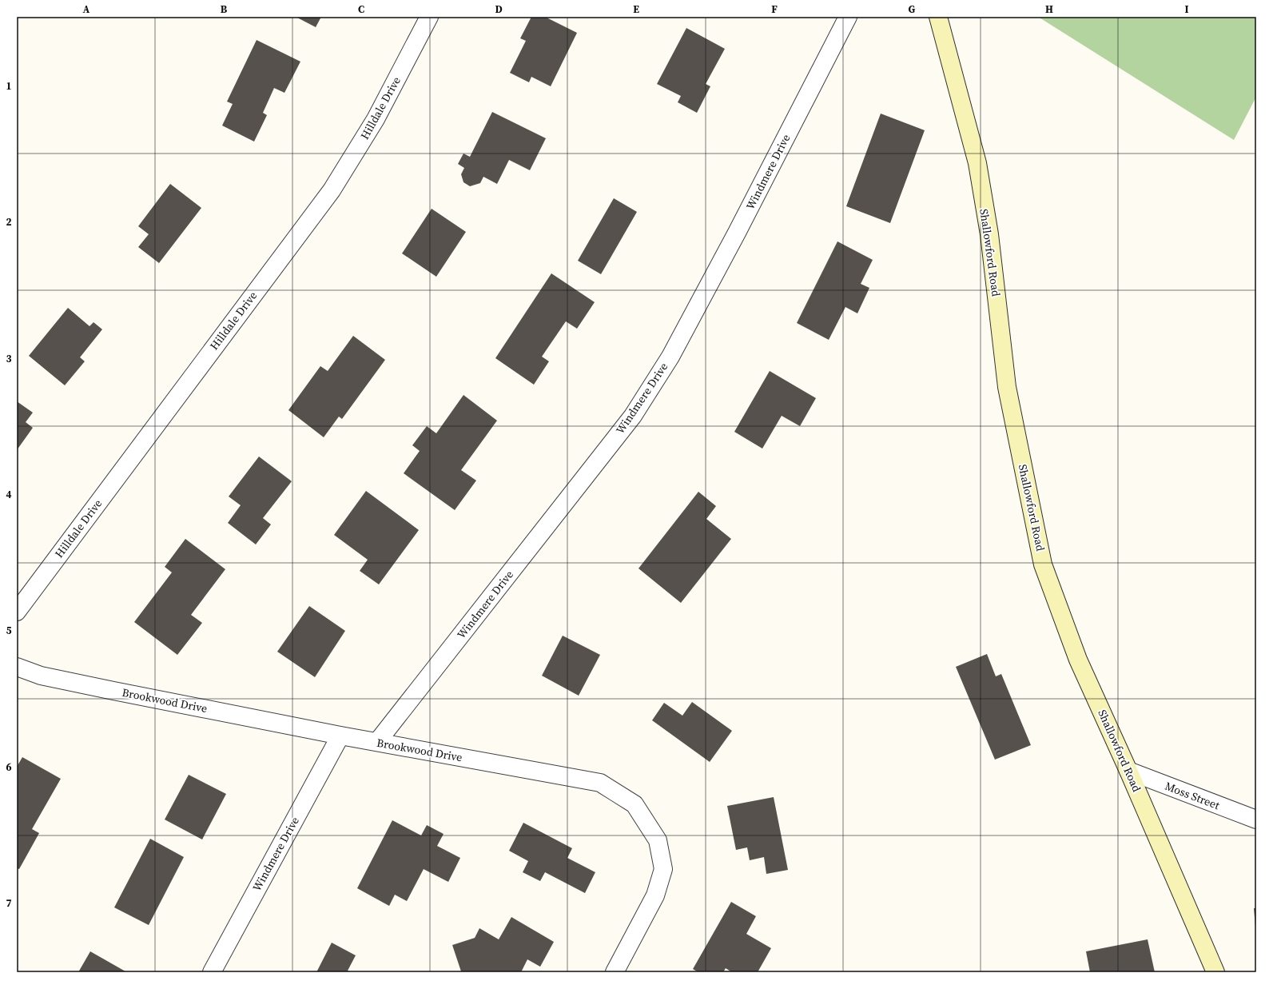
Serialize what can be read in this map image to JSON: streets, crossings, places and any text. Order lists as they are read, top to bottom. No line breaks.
{"streets":{"street":["Hilldale Drive","Windmere Drive","Shallowford Road","Brookwood Drive","Moss Street"]},"crossings":[["Windmere Drive","Brookwood Drive"],["Shallowford Road","Moss Street"]],"grid":{"columns":["A","B","C","D","E","F","G","H","I"],"rows":["1","2","3","4","5","6","7"]}}
